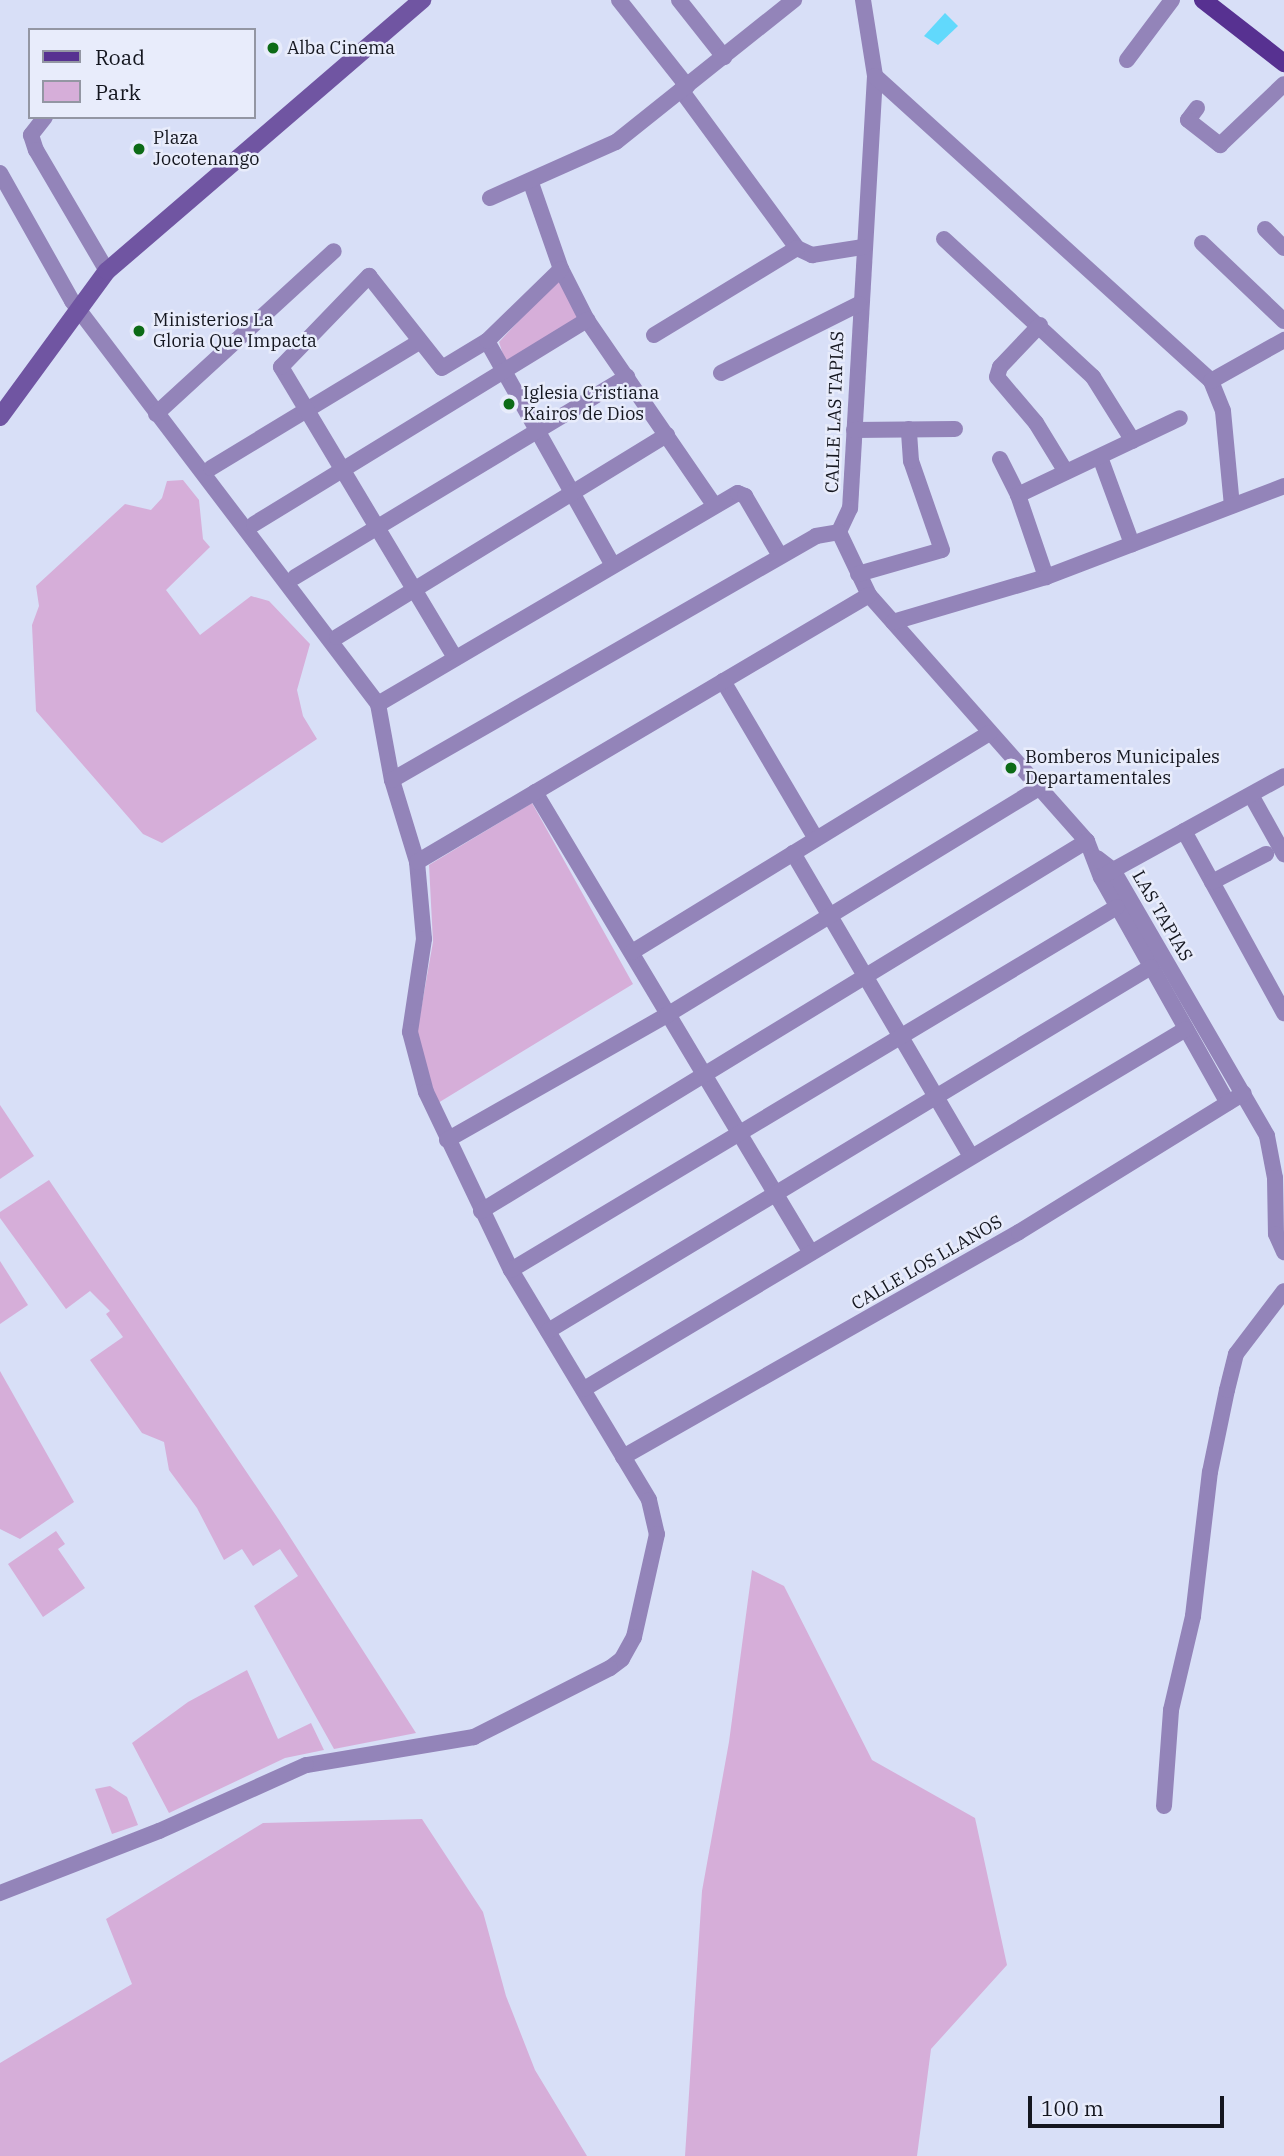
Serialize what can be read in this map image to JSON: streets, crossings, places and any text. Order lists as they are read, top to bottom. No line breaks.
{"streets":{"street":["CALLE LAS TAPIAS","LAS TAPIAS","CALLE LOS LLANOS"]},"crossings":[["LAS TAPIAS","CALLE LOS LLANOS"]],"places":["Alba Cinema","Plaza Jocotenango","Ministerios La Gloria Que Impacta","Iglesia Cristiana Kairos de Dios","Bomberos Municipales Departamentales"],"legend":["Road","Park"],"scale_bar":"100 m"}
